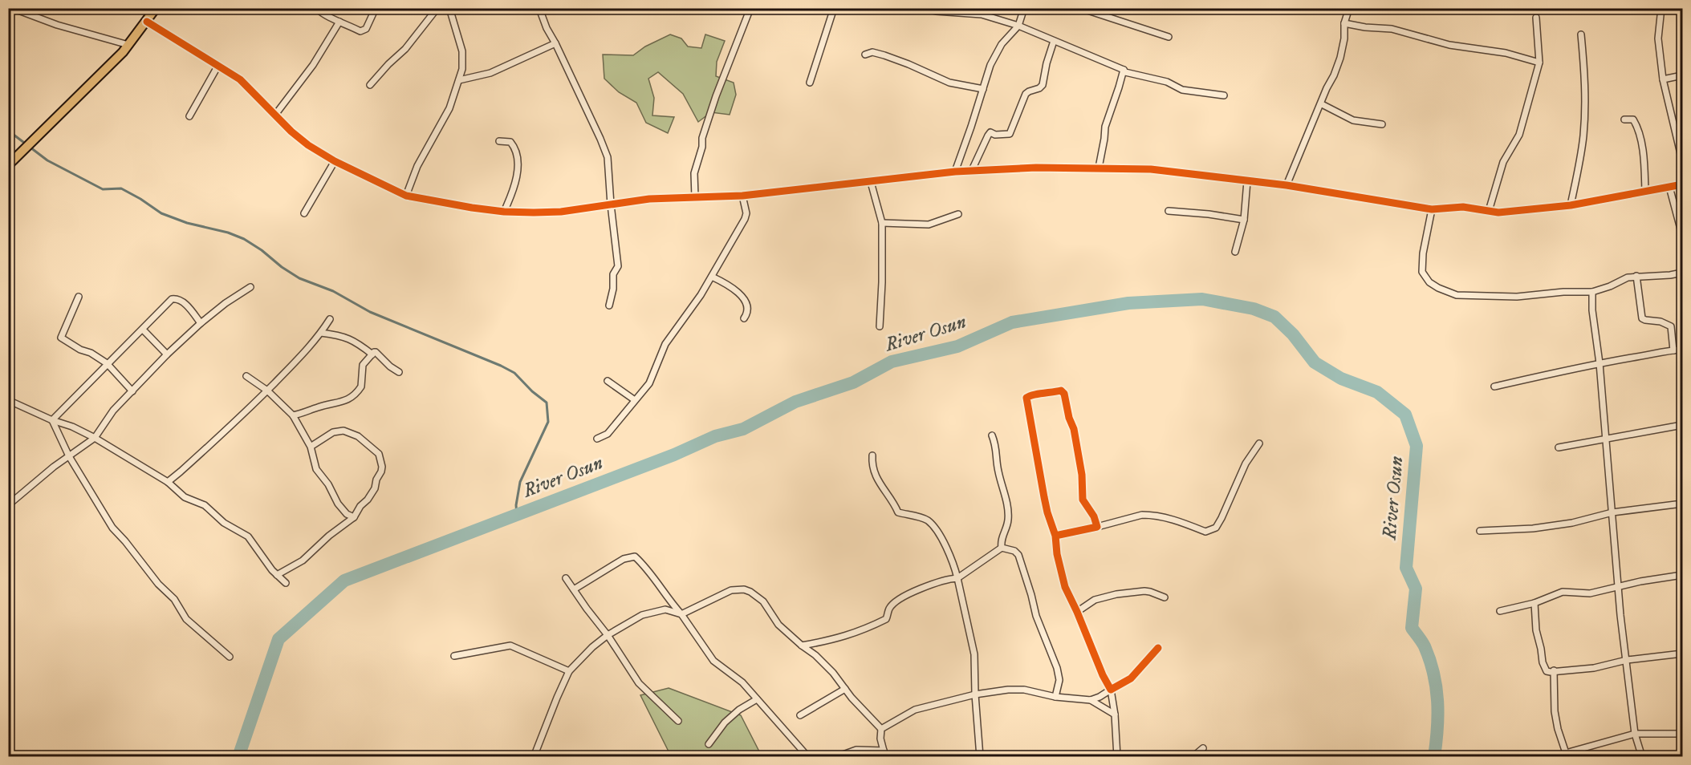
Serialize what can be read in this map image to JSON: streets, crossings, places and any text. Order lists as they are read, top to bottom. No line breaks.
{"water":["River Osun"]}
